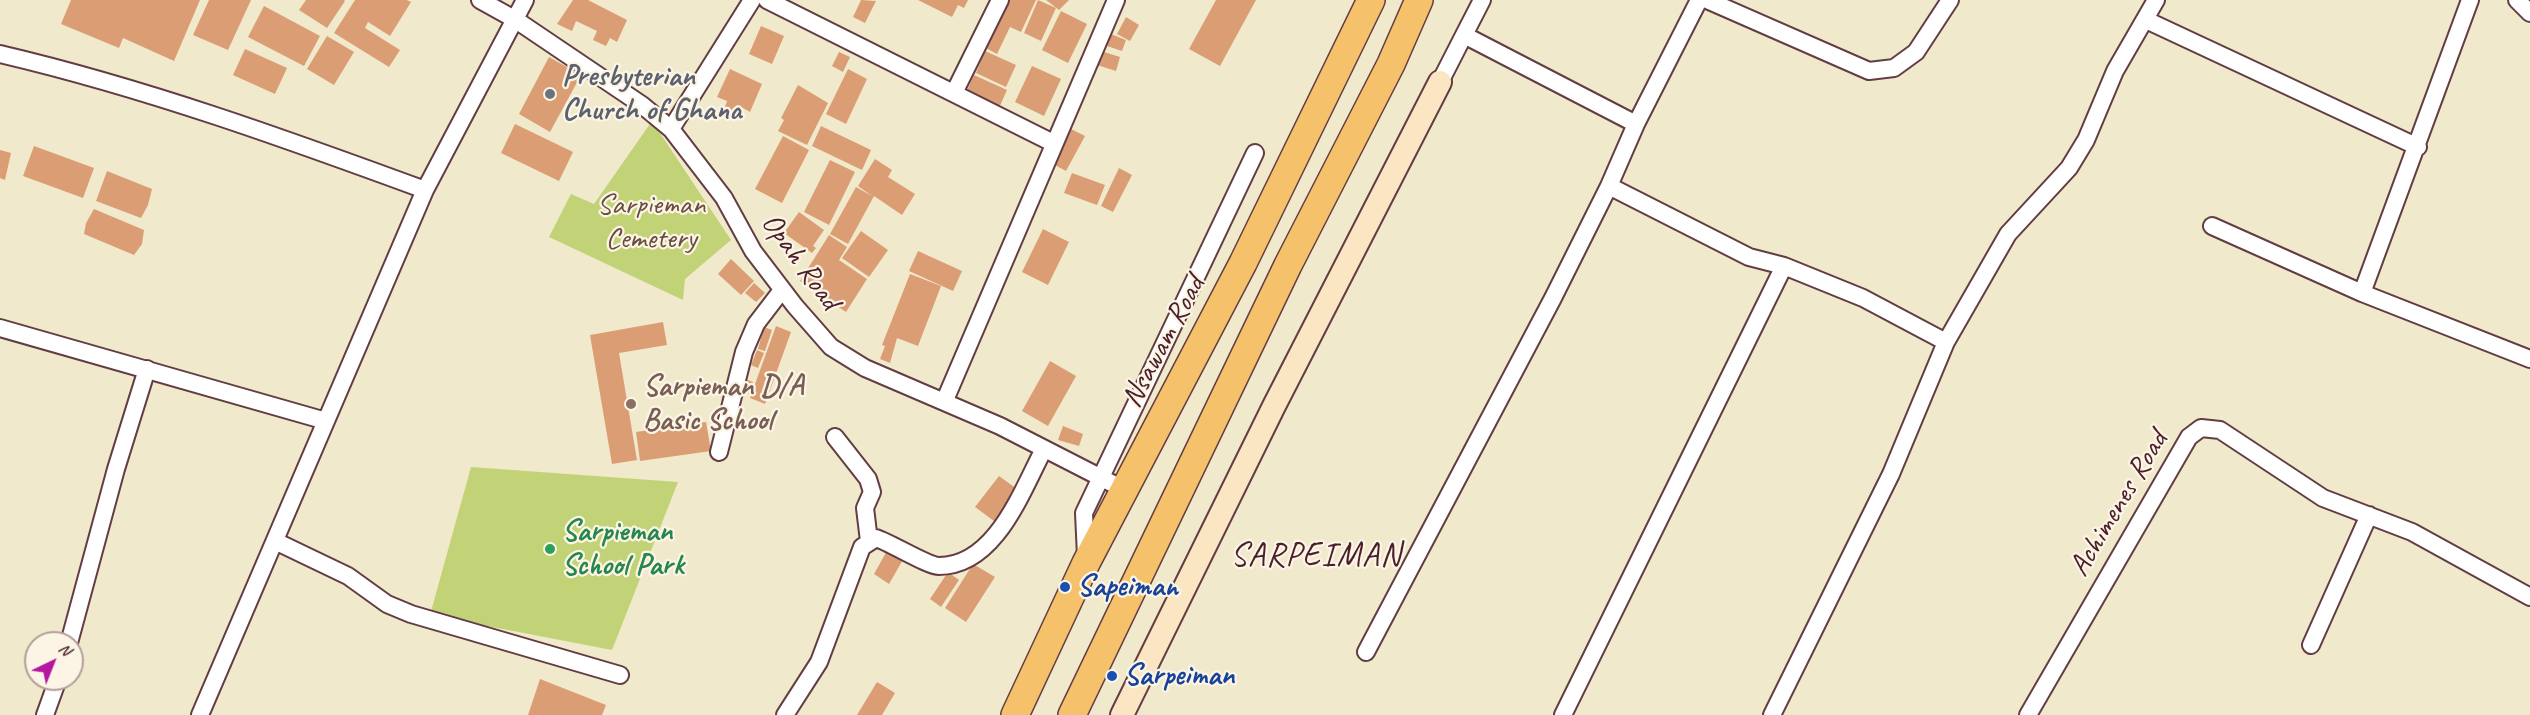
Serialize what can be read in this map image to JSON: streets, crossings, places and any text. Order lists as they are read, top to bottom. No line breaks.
{"streets":{"highway":["Nsawam Road"],"street":["Opah Road","Achimenes Road"]},"crossings":[["Opah Road","Nsawam Road"]],"districts":["SARPEIMAN"],"parks":["Sarpieman Cemetery"],"places":["Presbyterian Church of Ghana","Sarpieman D/A Basic School","Sarpieman School Park","Sapeiman","Sarpeiman"],"north":"top right"}
